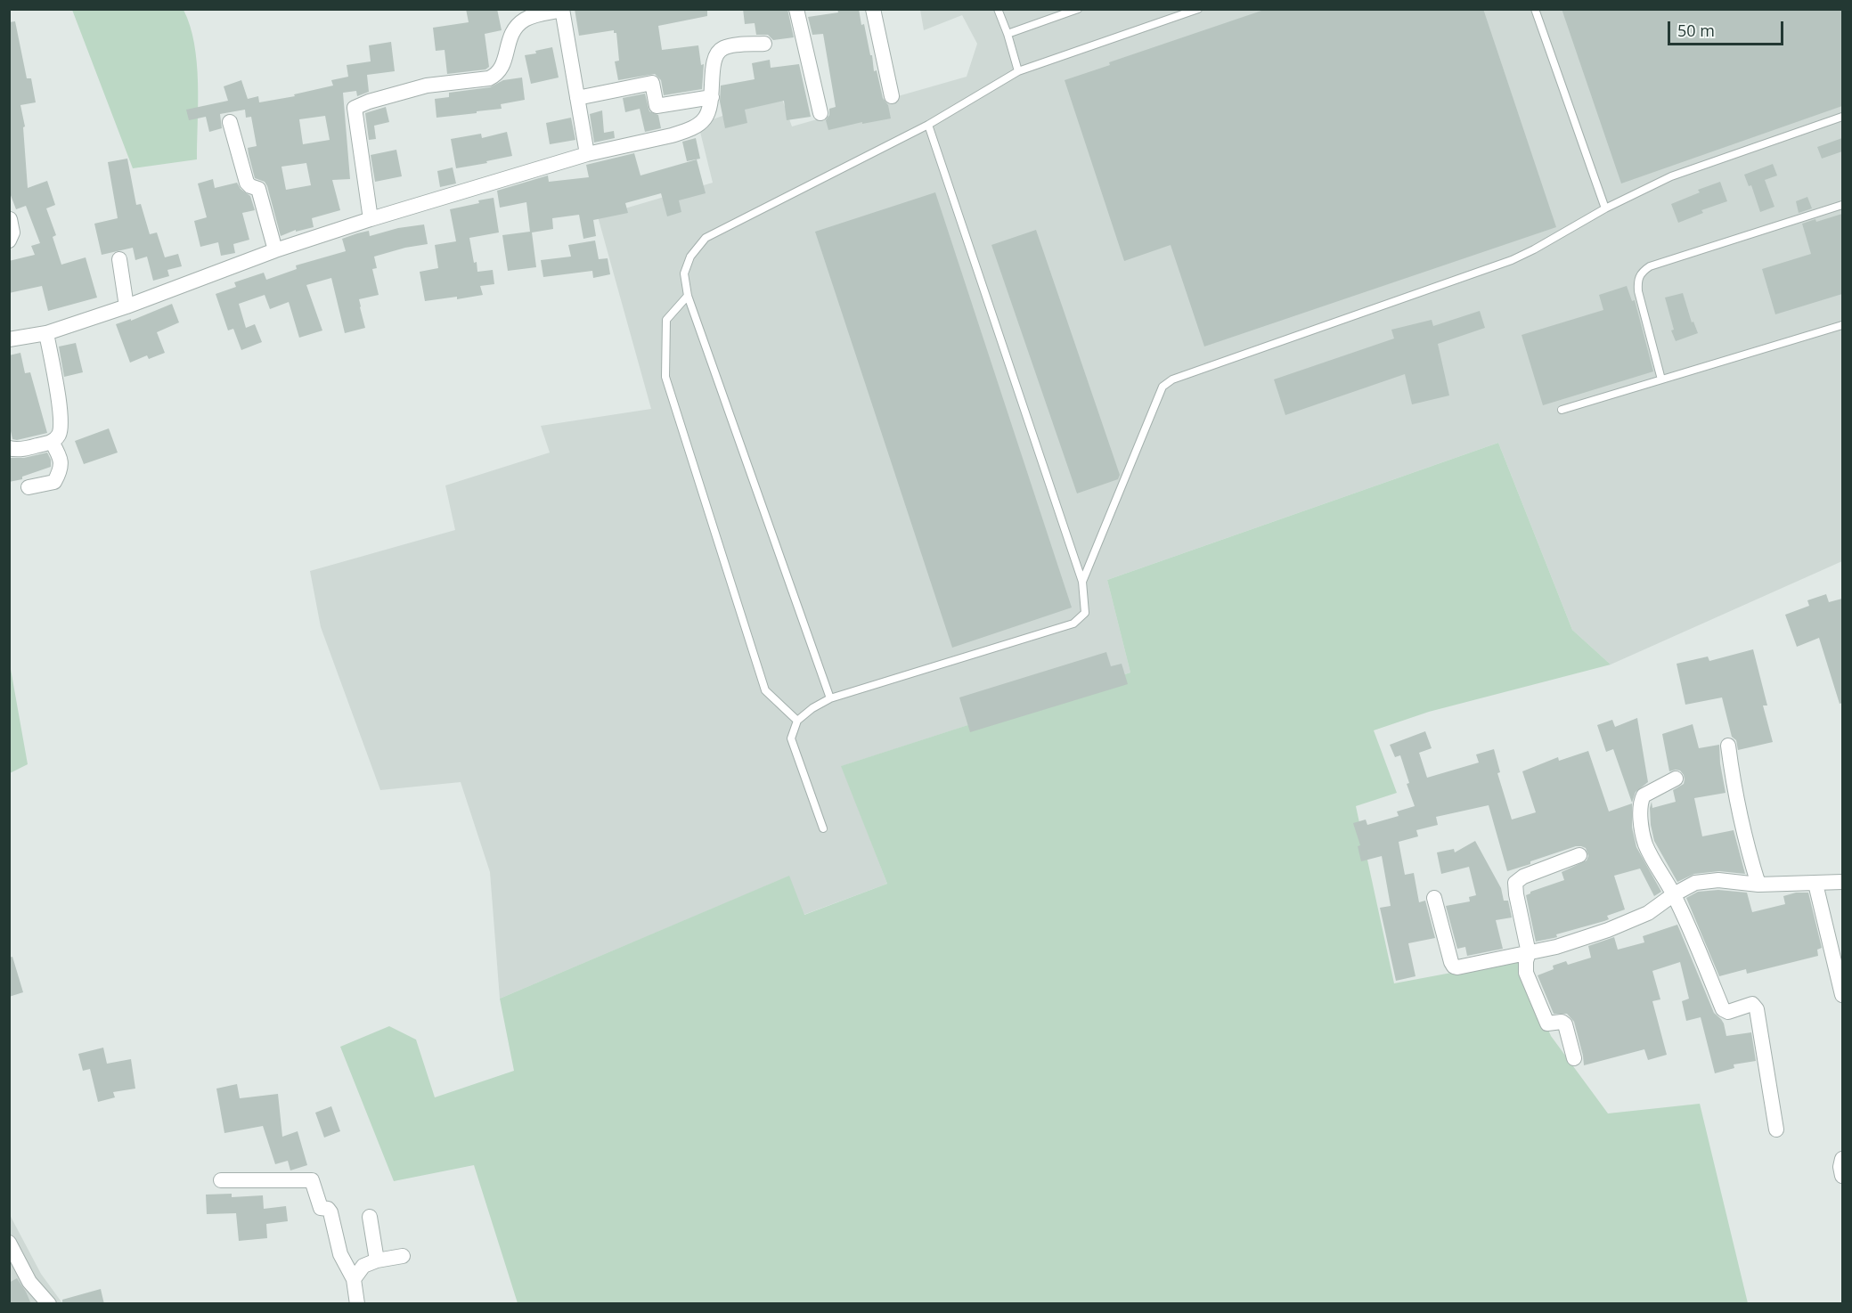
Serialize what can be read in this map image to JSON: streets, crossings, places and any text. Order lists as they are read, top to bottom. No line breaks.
{"scale_bar":"50 m"}
